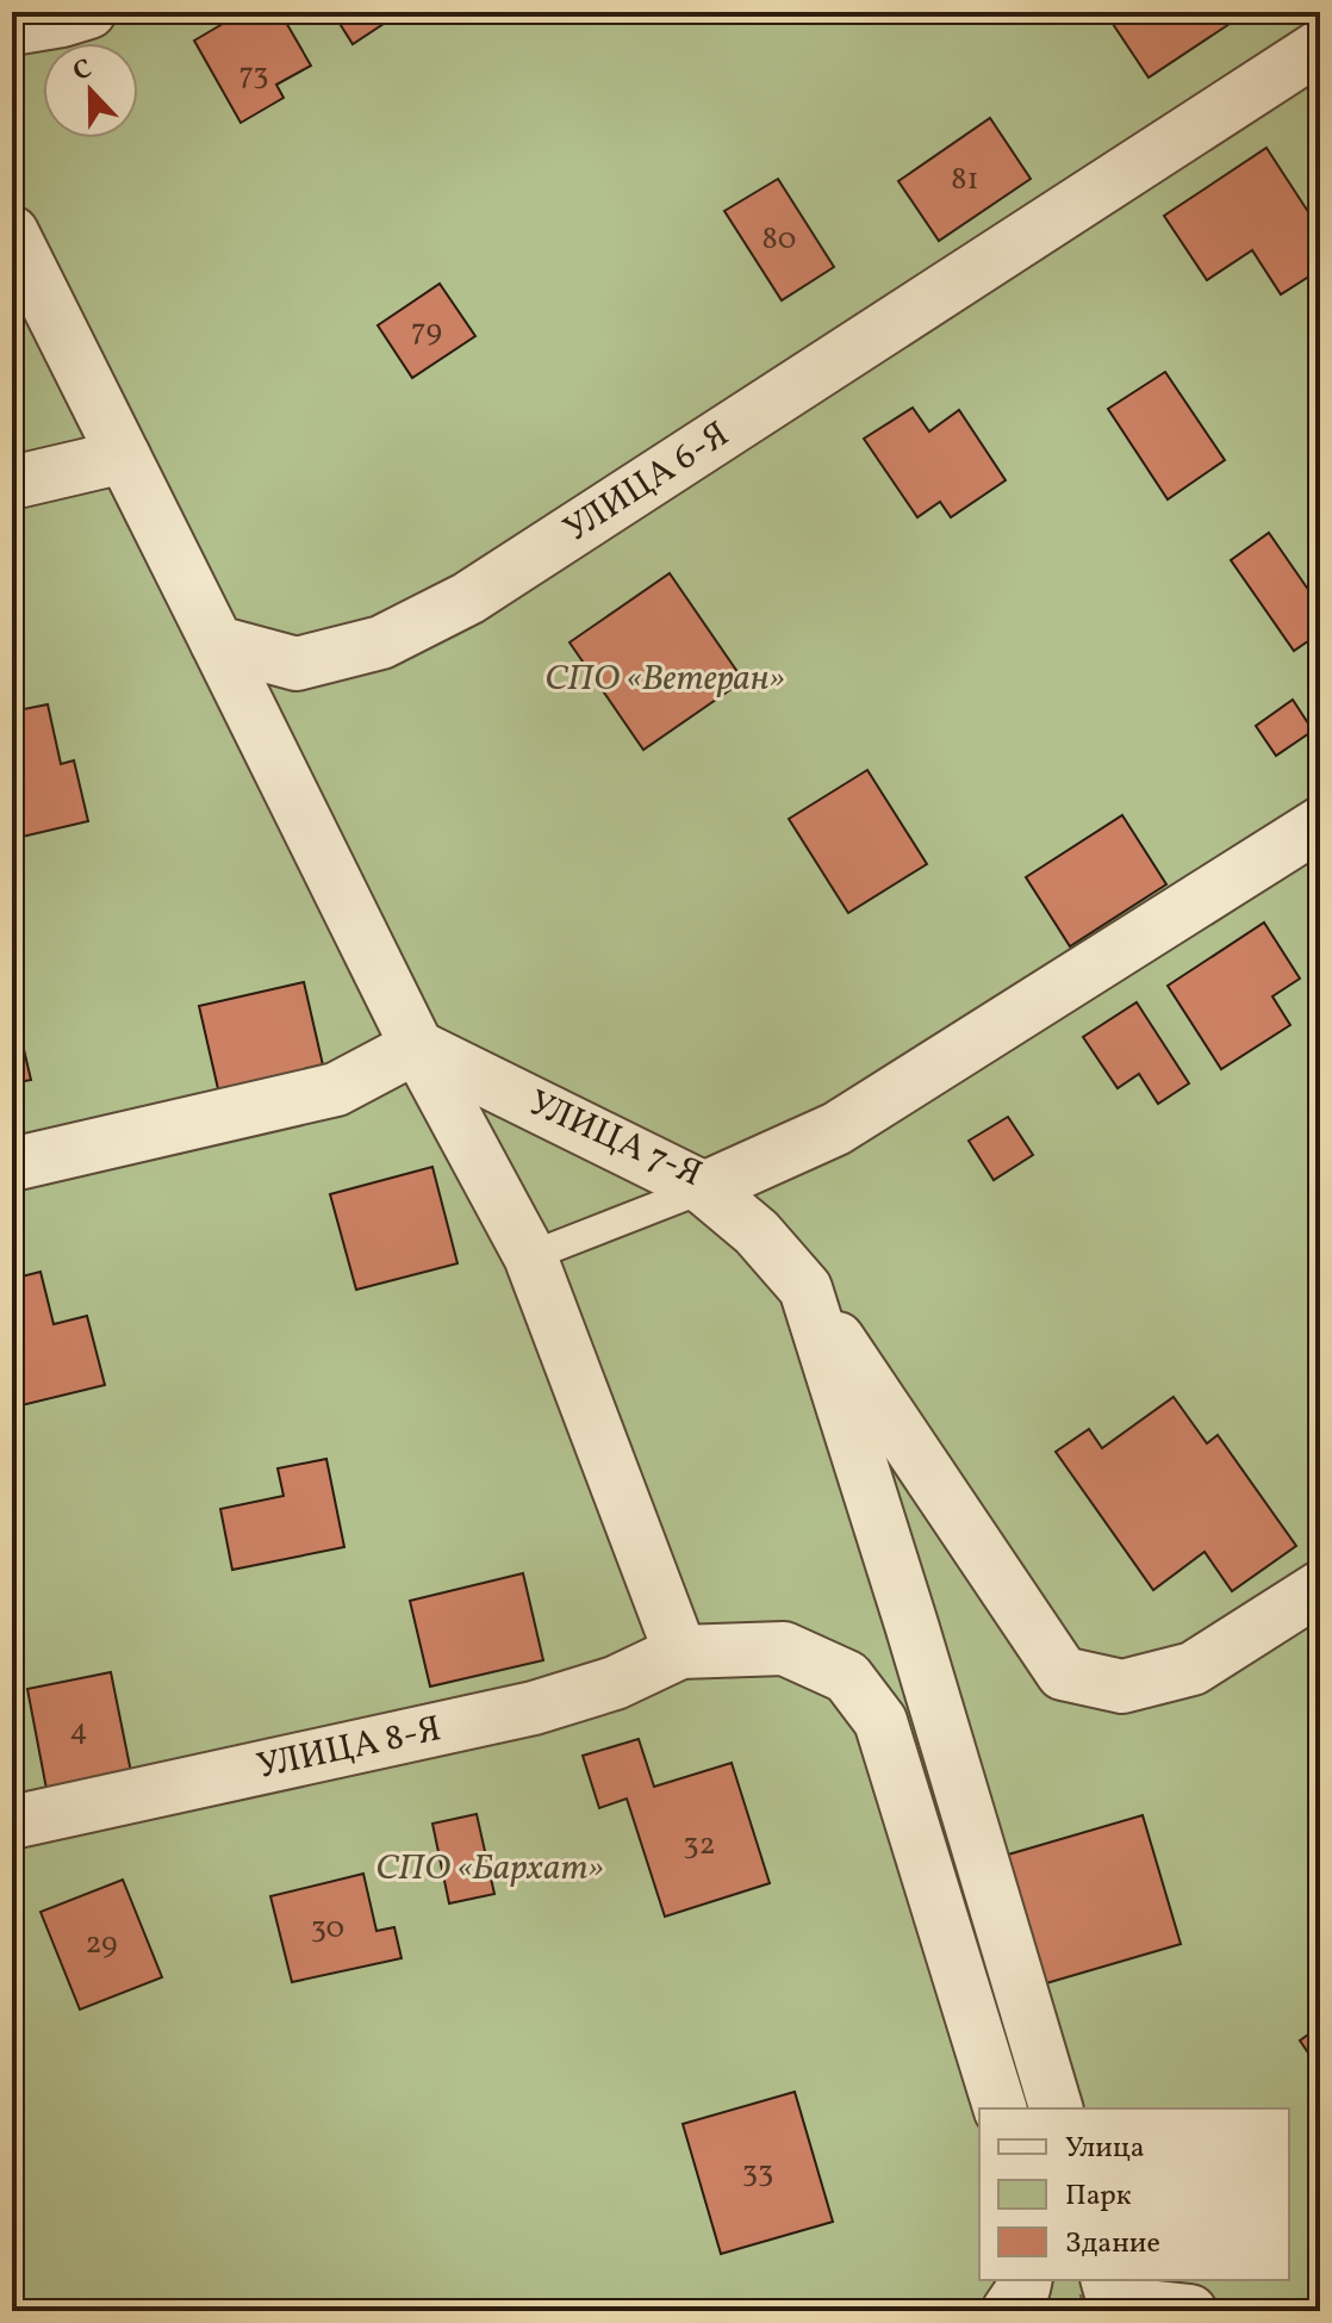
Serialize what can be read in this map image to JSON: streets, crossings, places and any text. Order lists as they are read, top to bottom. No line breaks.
{"streets":{"street":["УЛИЦА 6-Я","УЛИЦА 7-Я","УЛИЦА 8-Я"]},"parks":["СПО «Ветеран»","СПО «Бархат»"],"house_numbers":["73","81","80","79","4","32","30","29","33"],"legend":["Улица","Парк","Здание"],"north":"top"}
